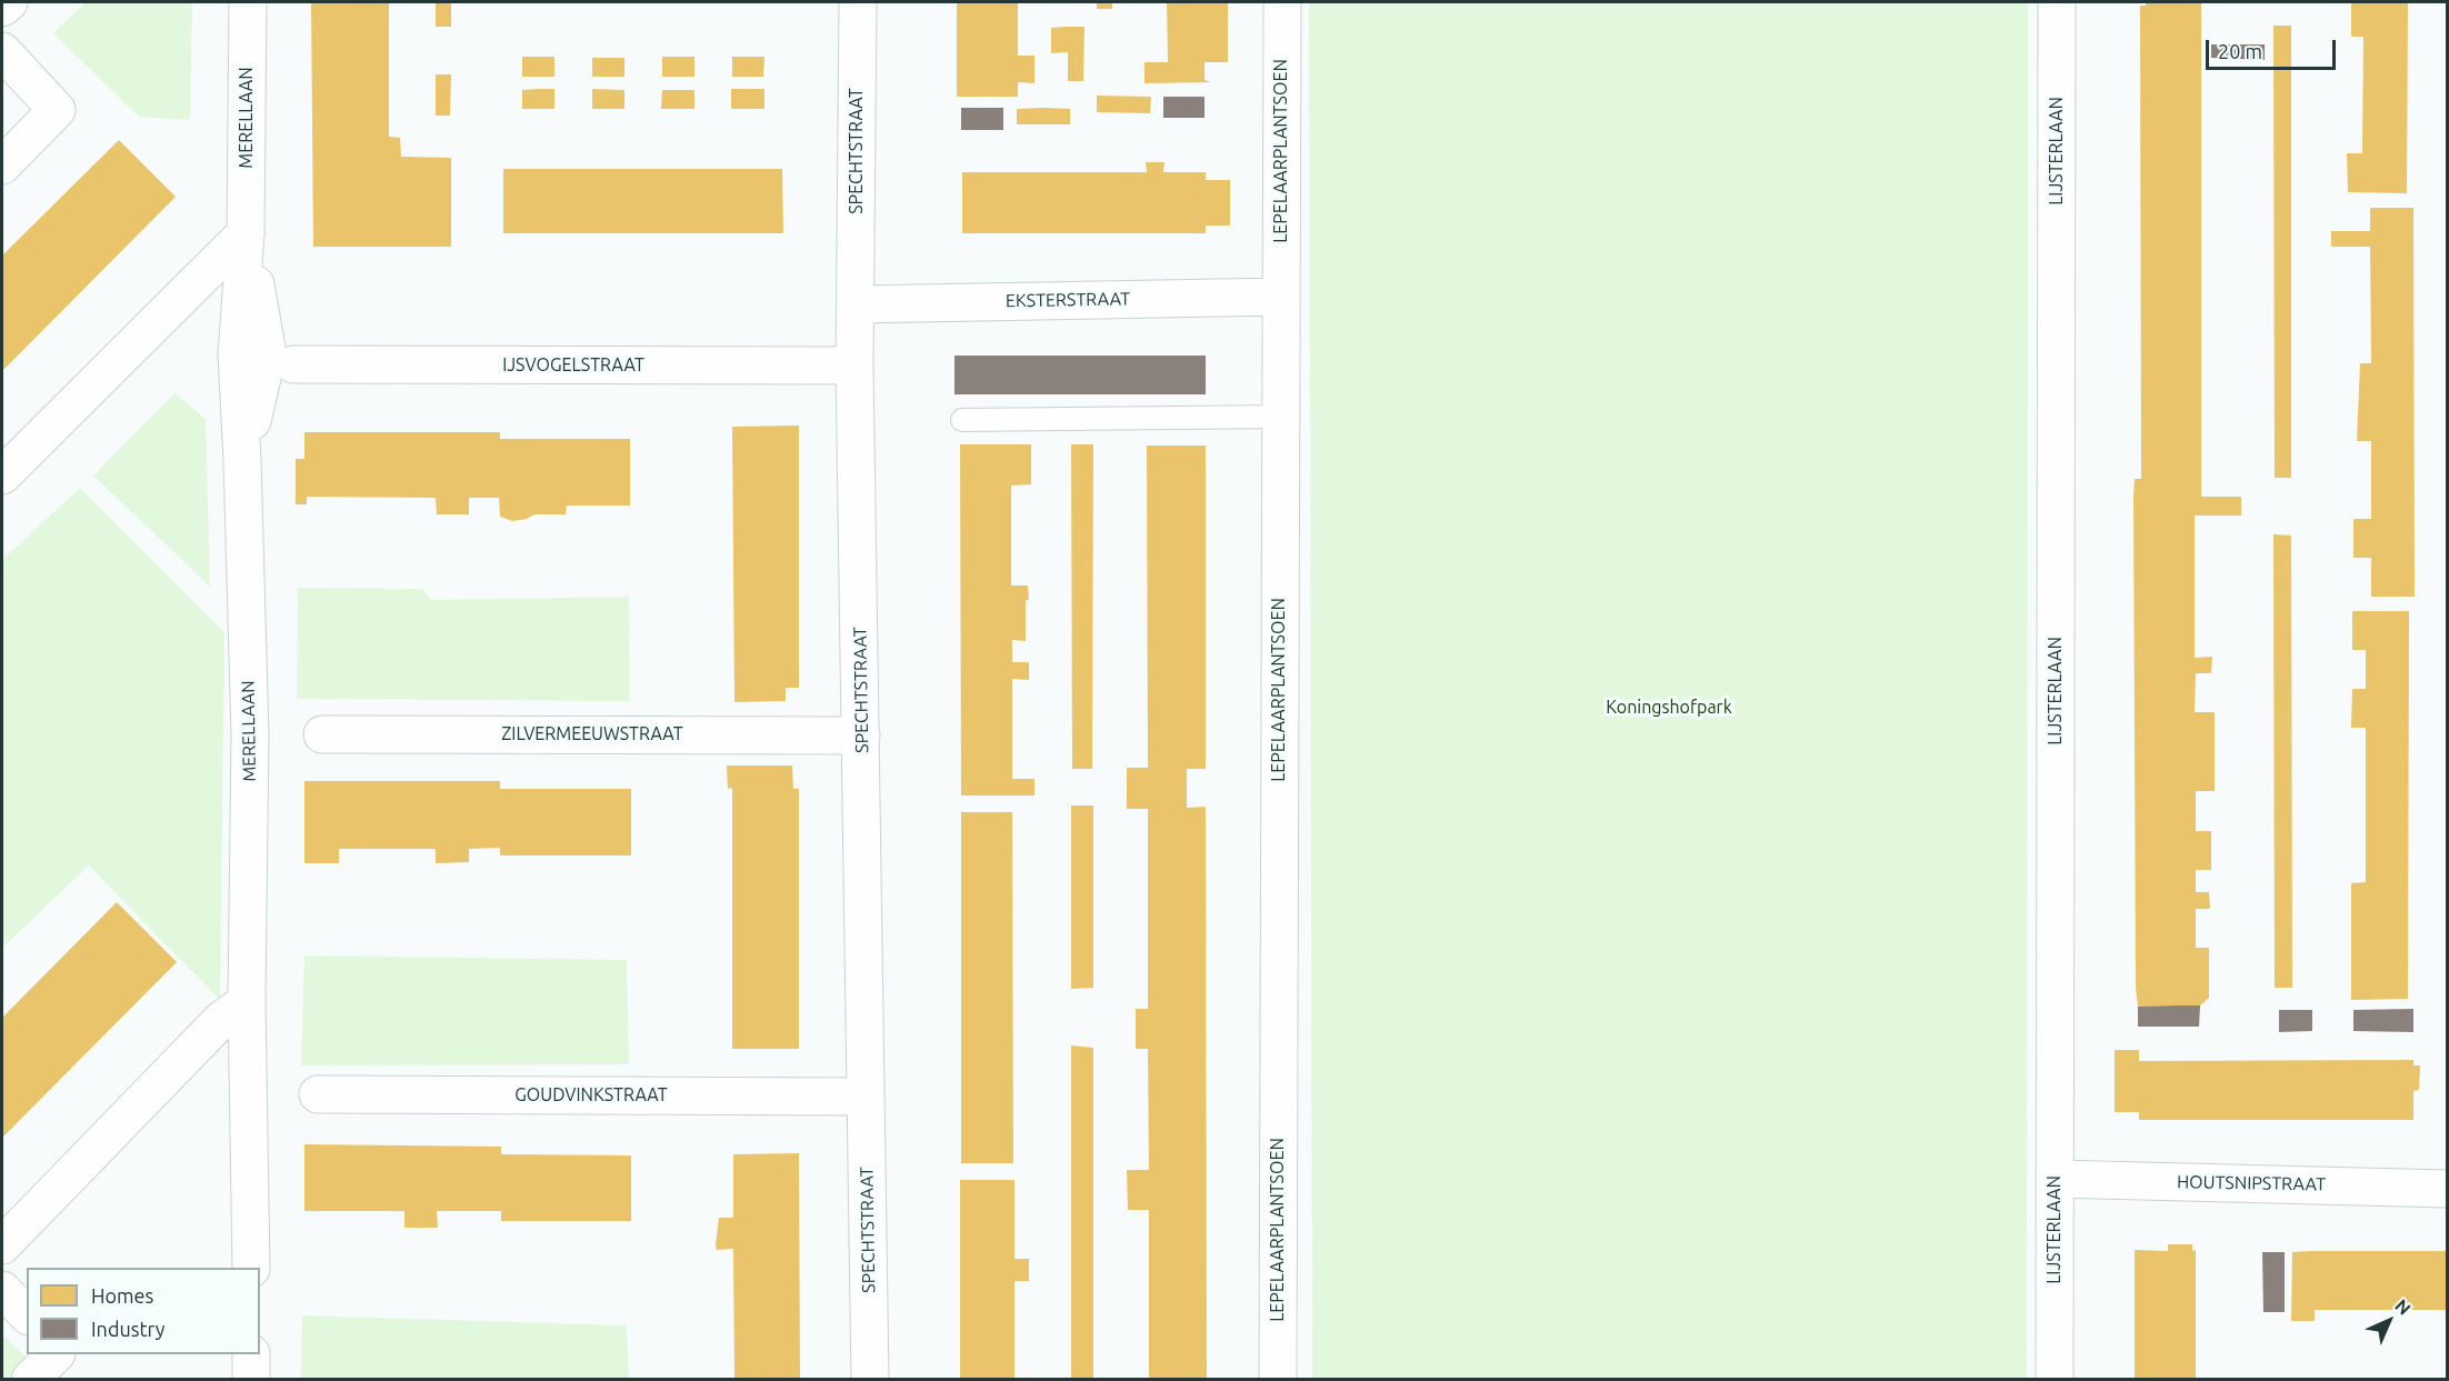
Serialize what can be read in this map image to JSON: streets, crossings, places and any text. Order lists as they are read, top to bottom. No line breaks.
{"streets":{"street":["MERELLAAN","SPECHTSTRAAT","LEPELAARPLANTSOEN","LIJSTERLAAN","EKSTERSTRAAT","IJSVOGELSTRAAT","ZILVERMEEUWSTRAAT","GOUDVINKSTRAAT","HOUTSNIPSTRAAT"]},"crossings":[["SPECHTSTRAAT","EKSTERSTRAAT"],["SPECHTSTRAAT","IJSVOGELSTRAAT"],["SPECHTSTRAAT","ZILVERMEEUWSTRAAT"],["SPECHTSTRAAT","GOUDVINKSTRAAT"],["LEPELAARPLANTSOEN","EKSTERSTRAAT"],["LIJSTERLAAN","HOUTSNIPSTRAAT"]],"parks":["Koningshofpark"],"legend":["Homes","Industry"],"scale_bar":"20 m","north":"top right"}
